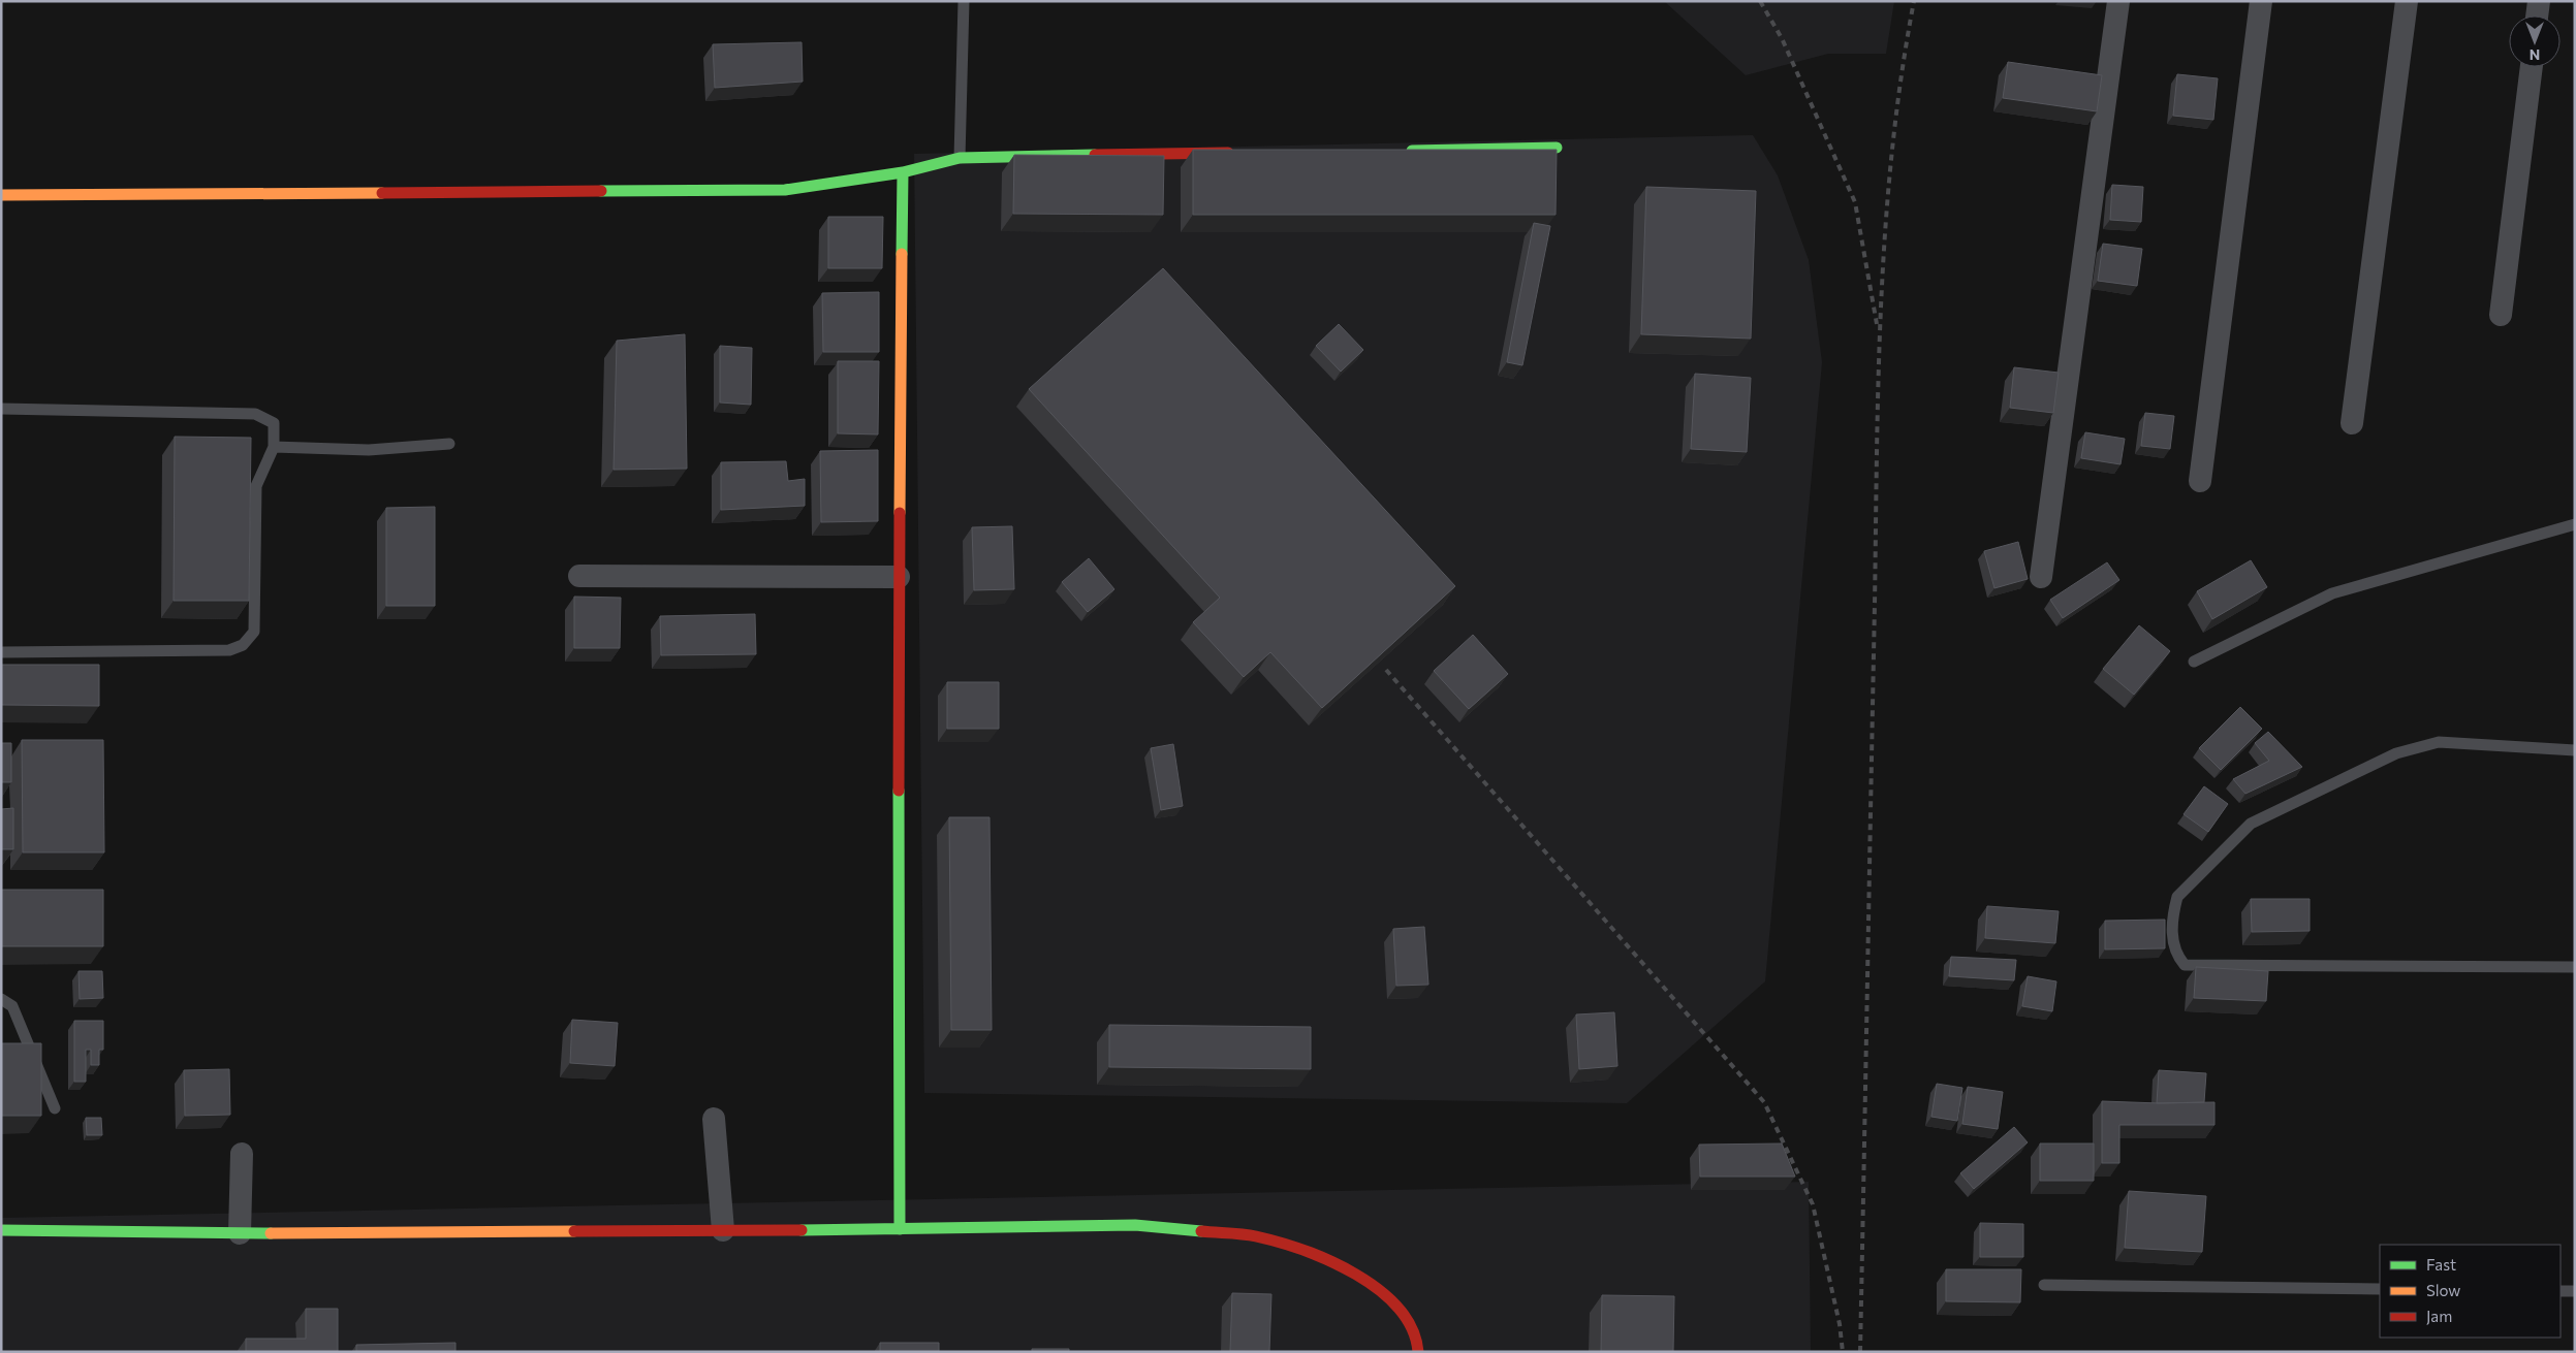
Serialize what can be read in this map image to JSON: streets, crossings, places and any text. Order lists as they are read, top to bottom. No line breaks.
{"legend":["Fast","Slow","Jam"],"north":"bottom"}
